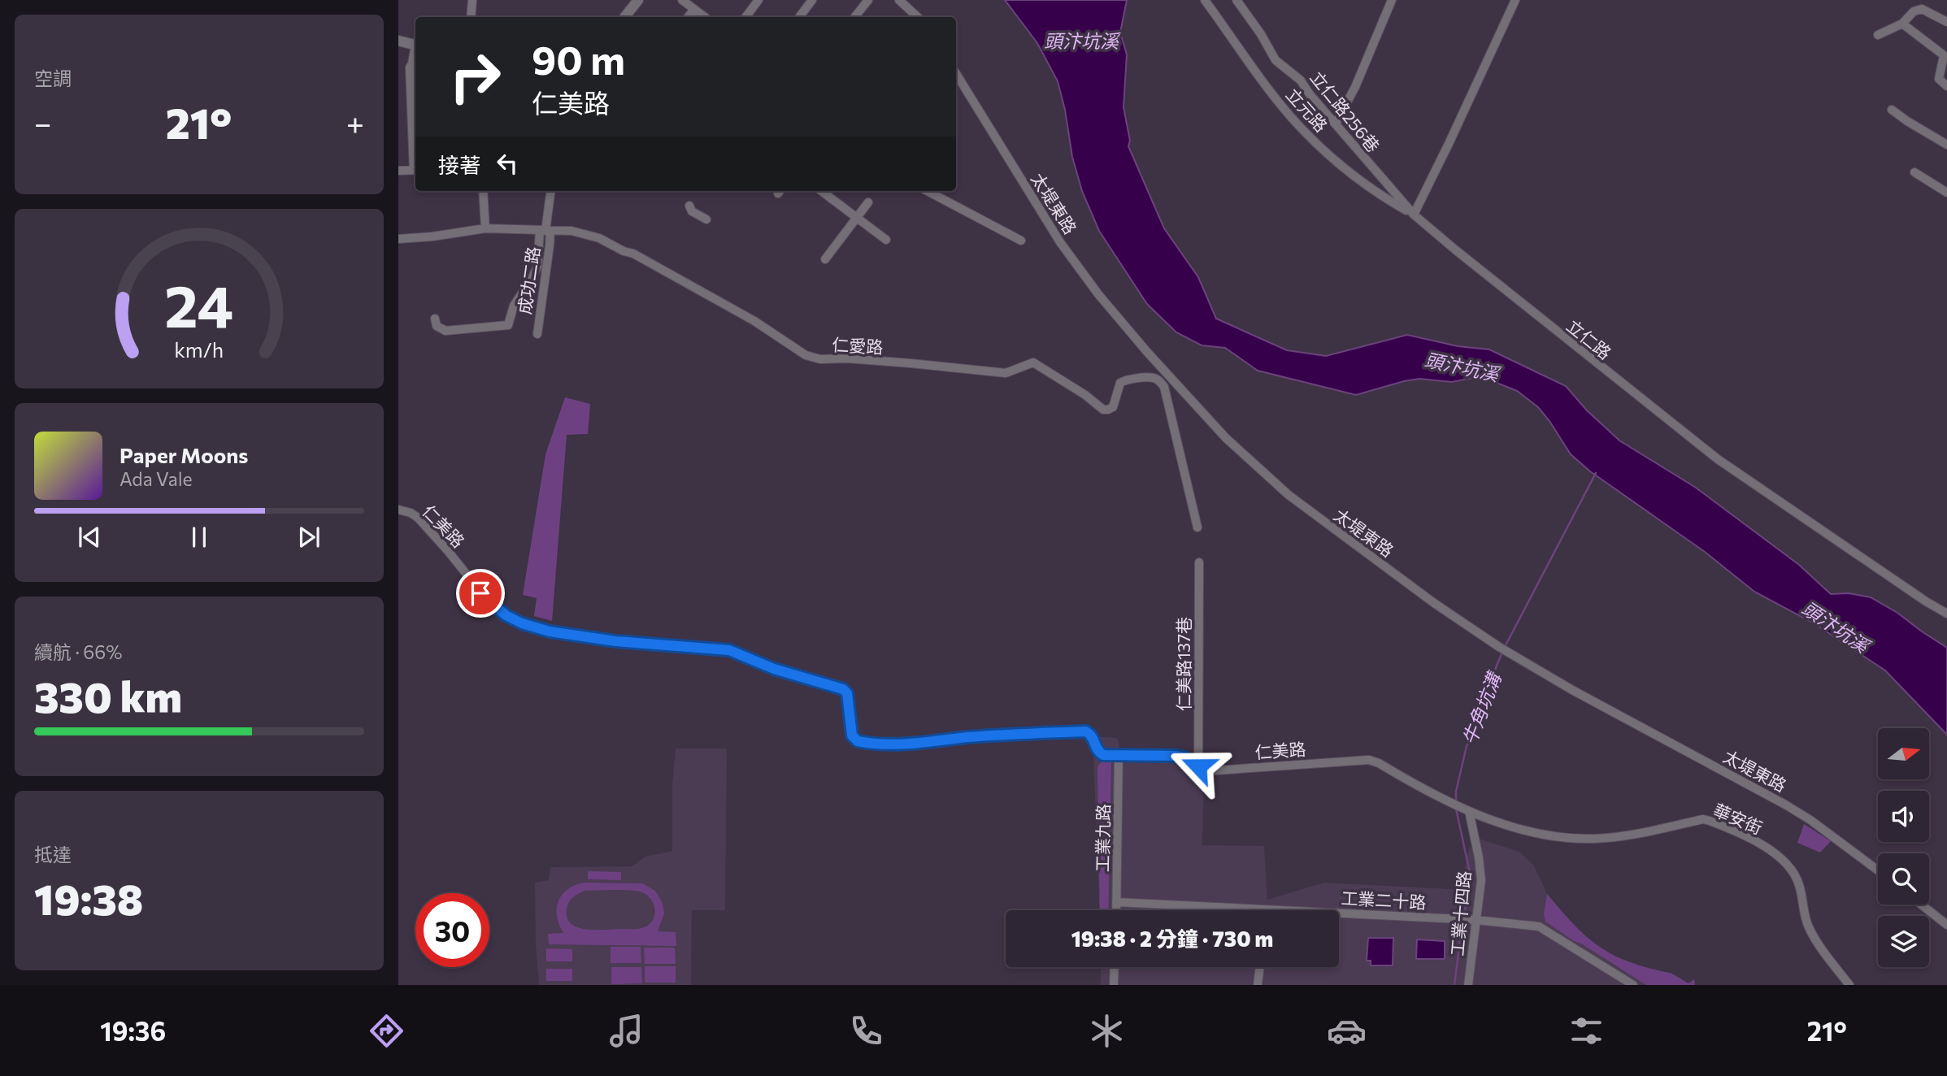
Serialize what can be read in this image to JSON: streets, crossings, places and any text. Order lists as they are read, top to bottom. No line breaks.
{"streets":{"street":["立元路","立仁路256巷","太堤東路","成功二路","立仁路","仁愛路","仁美路","仁美路137巷","華安街","工業九路","工業二十路","工業十四路"]},"crossings":[["立元路","立仁路256巷"],["立元路","立仁路"],["立仁路256巷","立仁路"],["成功二路","仁愛路"],["仁美路","仁美路137巷"],["仁美路","華安街"],["仁美路","工業九路"],["仁美路","工業十四路"],["華安街","工業十四路"],["工業九路","工業二十路"],["工業二十路","工業十四路"]],"water":["頭汴坑溪","牛角坑溝"],"north":"right","page":{"tile":["空調",["續航 · 66%","330 km"],["抵達","19:38"]],"turn":["90 m","仁美路"],"heat":["−","21°","+"],"then":"接著","song":["Paper Moons","Ada Vale"],"limit":"30","trip":"19:38 · 2 分鐘 · 730 m","tabs":["19:36","21°"],"gauge":["24","km/h"]}}
